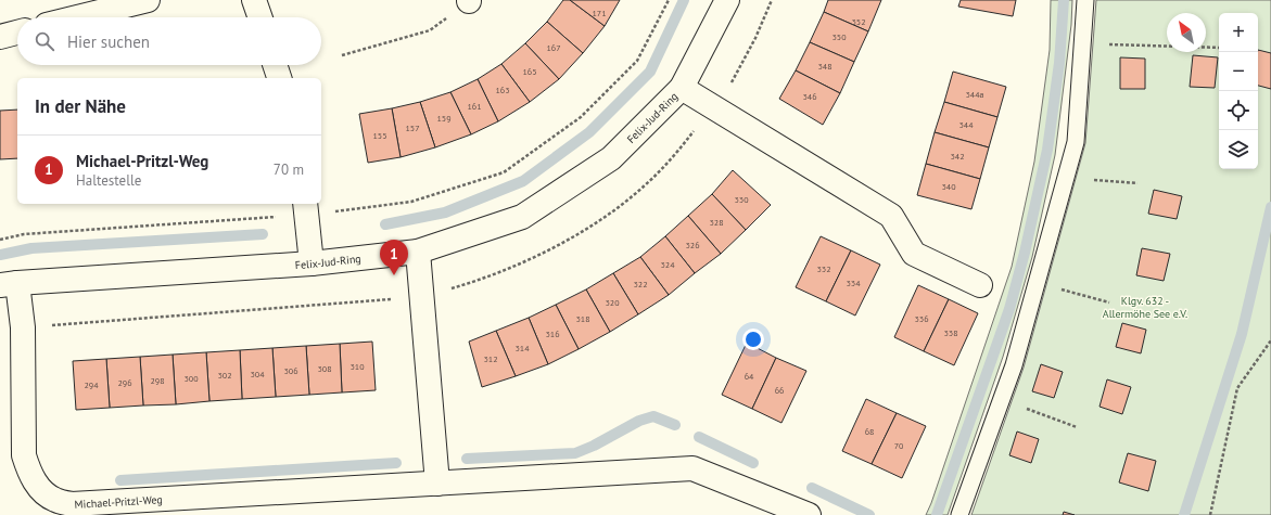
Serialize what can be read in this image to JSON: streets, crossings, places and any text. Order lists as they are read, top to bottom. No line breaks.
{"streets":{"street":["Felix-Jud-Ring","Michael-Pritzl-Weg"]},"crossings":[["Felix-Jud-Ring","Michael-Pritzl-Weg"]],"parks":["Klgv. 632 - Allermöhe See e.V."],"house_numbers":["171","352","350","167","348","165","163","344a","346","161","159","344","157","155","342","340","330","328","326","324","332","334","322","320","318","336","338","316","314","312","310","308","306","304","302","64","300","298","296","294","66","68","70"],"north":"top left","page":{"map_buttons":["+","−"],"search":"Hier suchen","heading":"In der Nähe","list":[{"mark":"1","name":"Michael-Pritzl-Weg","note":"Haltestelle","value":"70 m"}],"pins":"1"}}
